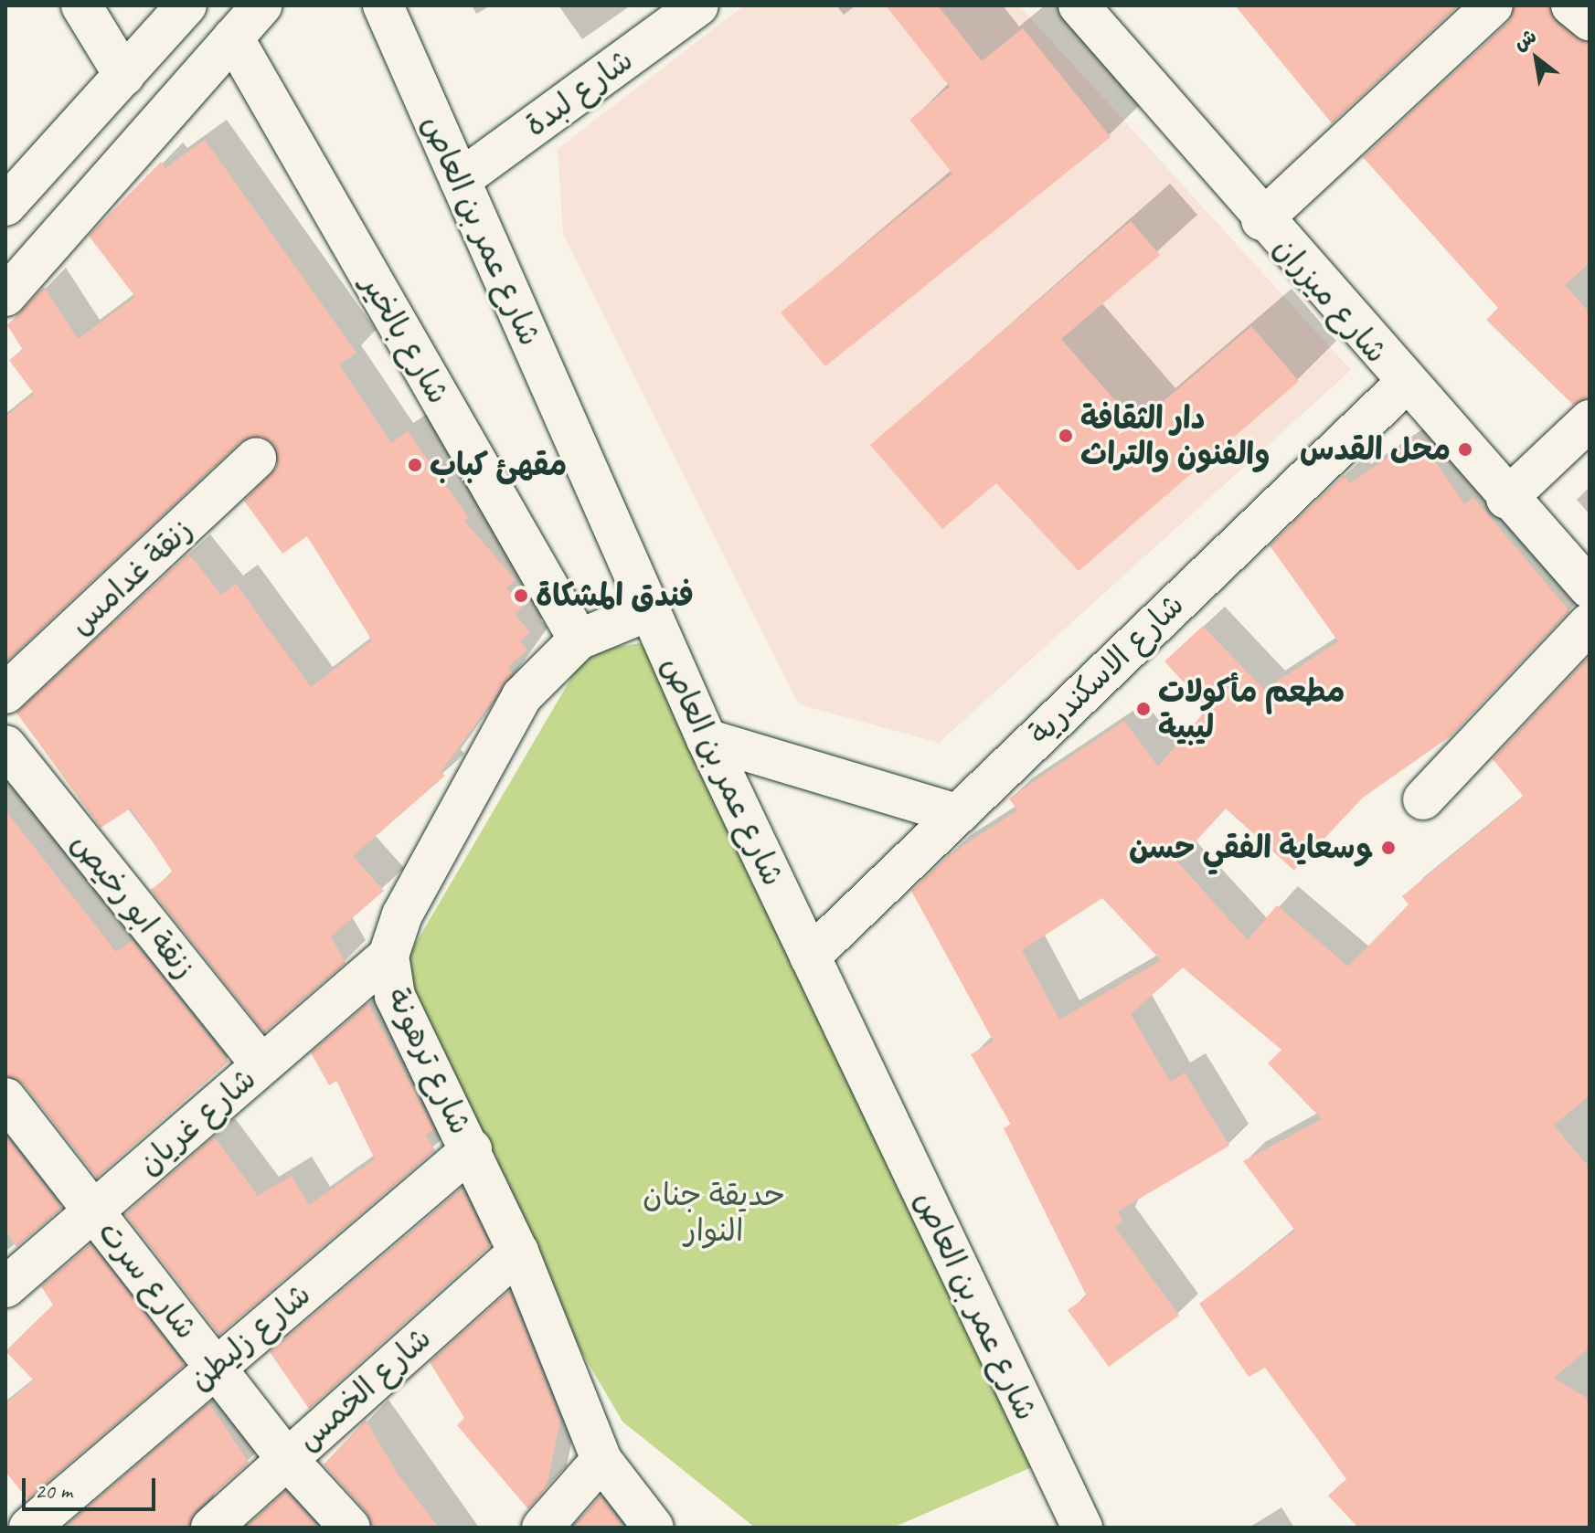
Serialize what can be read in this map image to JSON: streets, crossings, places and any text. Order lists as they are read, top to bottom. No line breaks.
{"streets":{"street":["شارع لبدة","شارع عمر بن العاص","شارع ميزران","شارع بالخير","زنقة غدامس","شارع الاسكندرية","زنقة ابو رخيص","شارع ترهونة","شارع غريان","شارع سرت","شارع زليطن","شارع الخمس"]},"crossings":[["شارع لبدة","شارع عمر بن العاص"],["شارع عمر بن العاص","شارع الاسكندرية"],["شارع عمر بن العاص","شارع ترهونة"],["شارع ميزران","شارع الاسكندرية"],["شارع بالخير","شارع ترهونة"],["زنقة ابو رخيص","شارع غريان"],["شارع ترهونة","شارع غريان"],["شارع ترهونة","شارع زليطن"],["شارع ترهونة","شارع الخمس"],["شارع غريان","شارع سرت"],["شارع سرت","شارع زليطن"],["شارع سرت","شارع الخمس"]],"parks":["حديقة جنان النوار"],"places":["دار الثقافة والفنون والتراث","محل القدس","مقهئ كباب","فندق المشكاة","مطعم مأكولات ليبية","وسعاية الفقي حسن"],"scale_bar":"20 m","north":"top left"}
